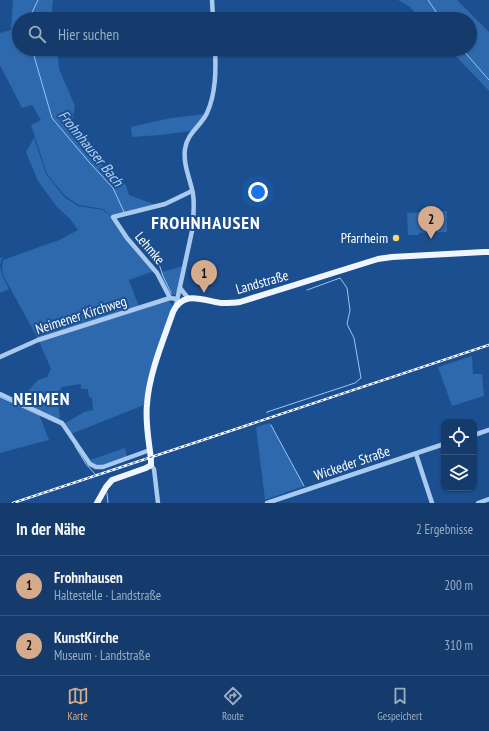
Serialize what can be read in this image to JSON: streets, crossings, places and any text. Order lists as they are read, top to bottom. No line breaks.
{"streets":{"main road":["Landstraße"],"street":["Lehmke","Neimener Kirchweg","Wickeder Straße"]},"crossings":[["Lehmke","Neimener Kirchweg"]],"districts":["FROHNHAUSEN","NEIMEN"],"water":["Frohnhauser Bach"],"places":["Pfarrheim"],"page":{"search":"Hier suchen","pins":["2","1"],"heading":["In der Nähe","2 Ergebnisse"],"list":[{"mark":"1","name":"Frohnhausen","note":"Haltestelle · Landstraße","value":"200 m"},{"mark":"2","name":"KunstKirche","note":"Museum · Landstraße","value":"310 m"}],"nav":["Karte","Route","Gespeichert"]}}
